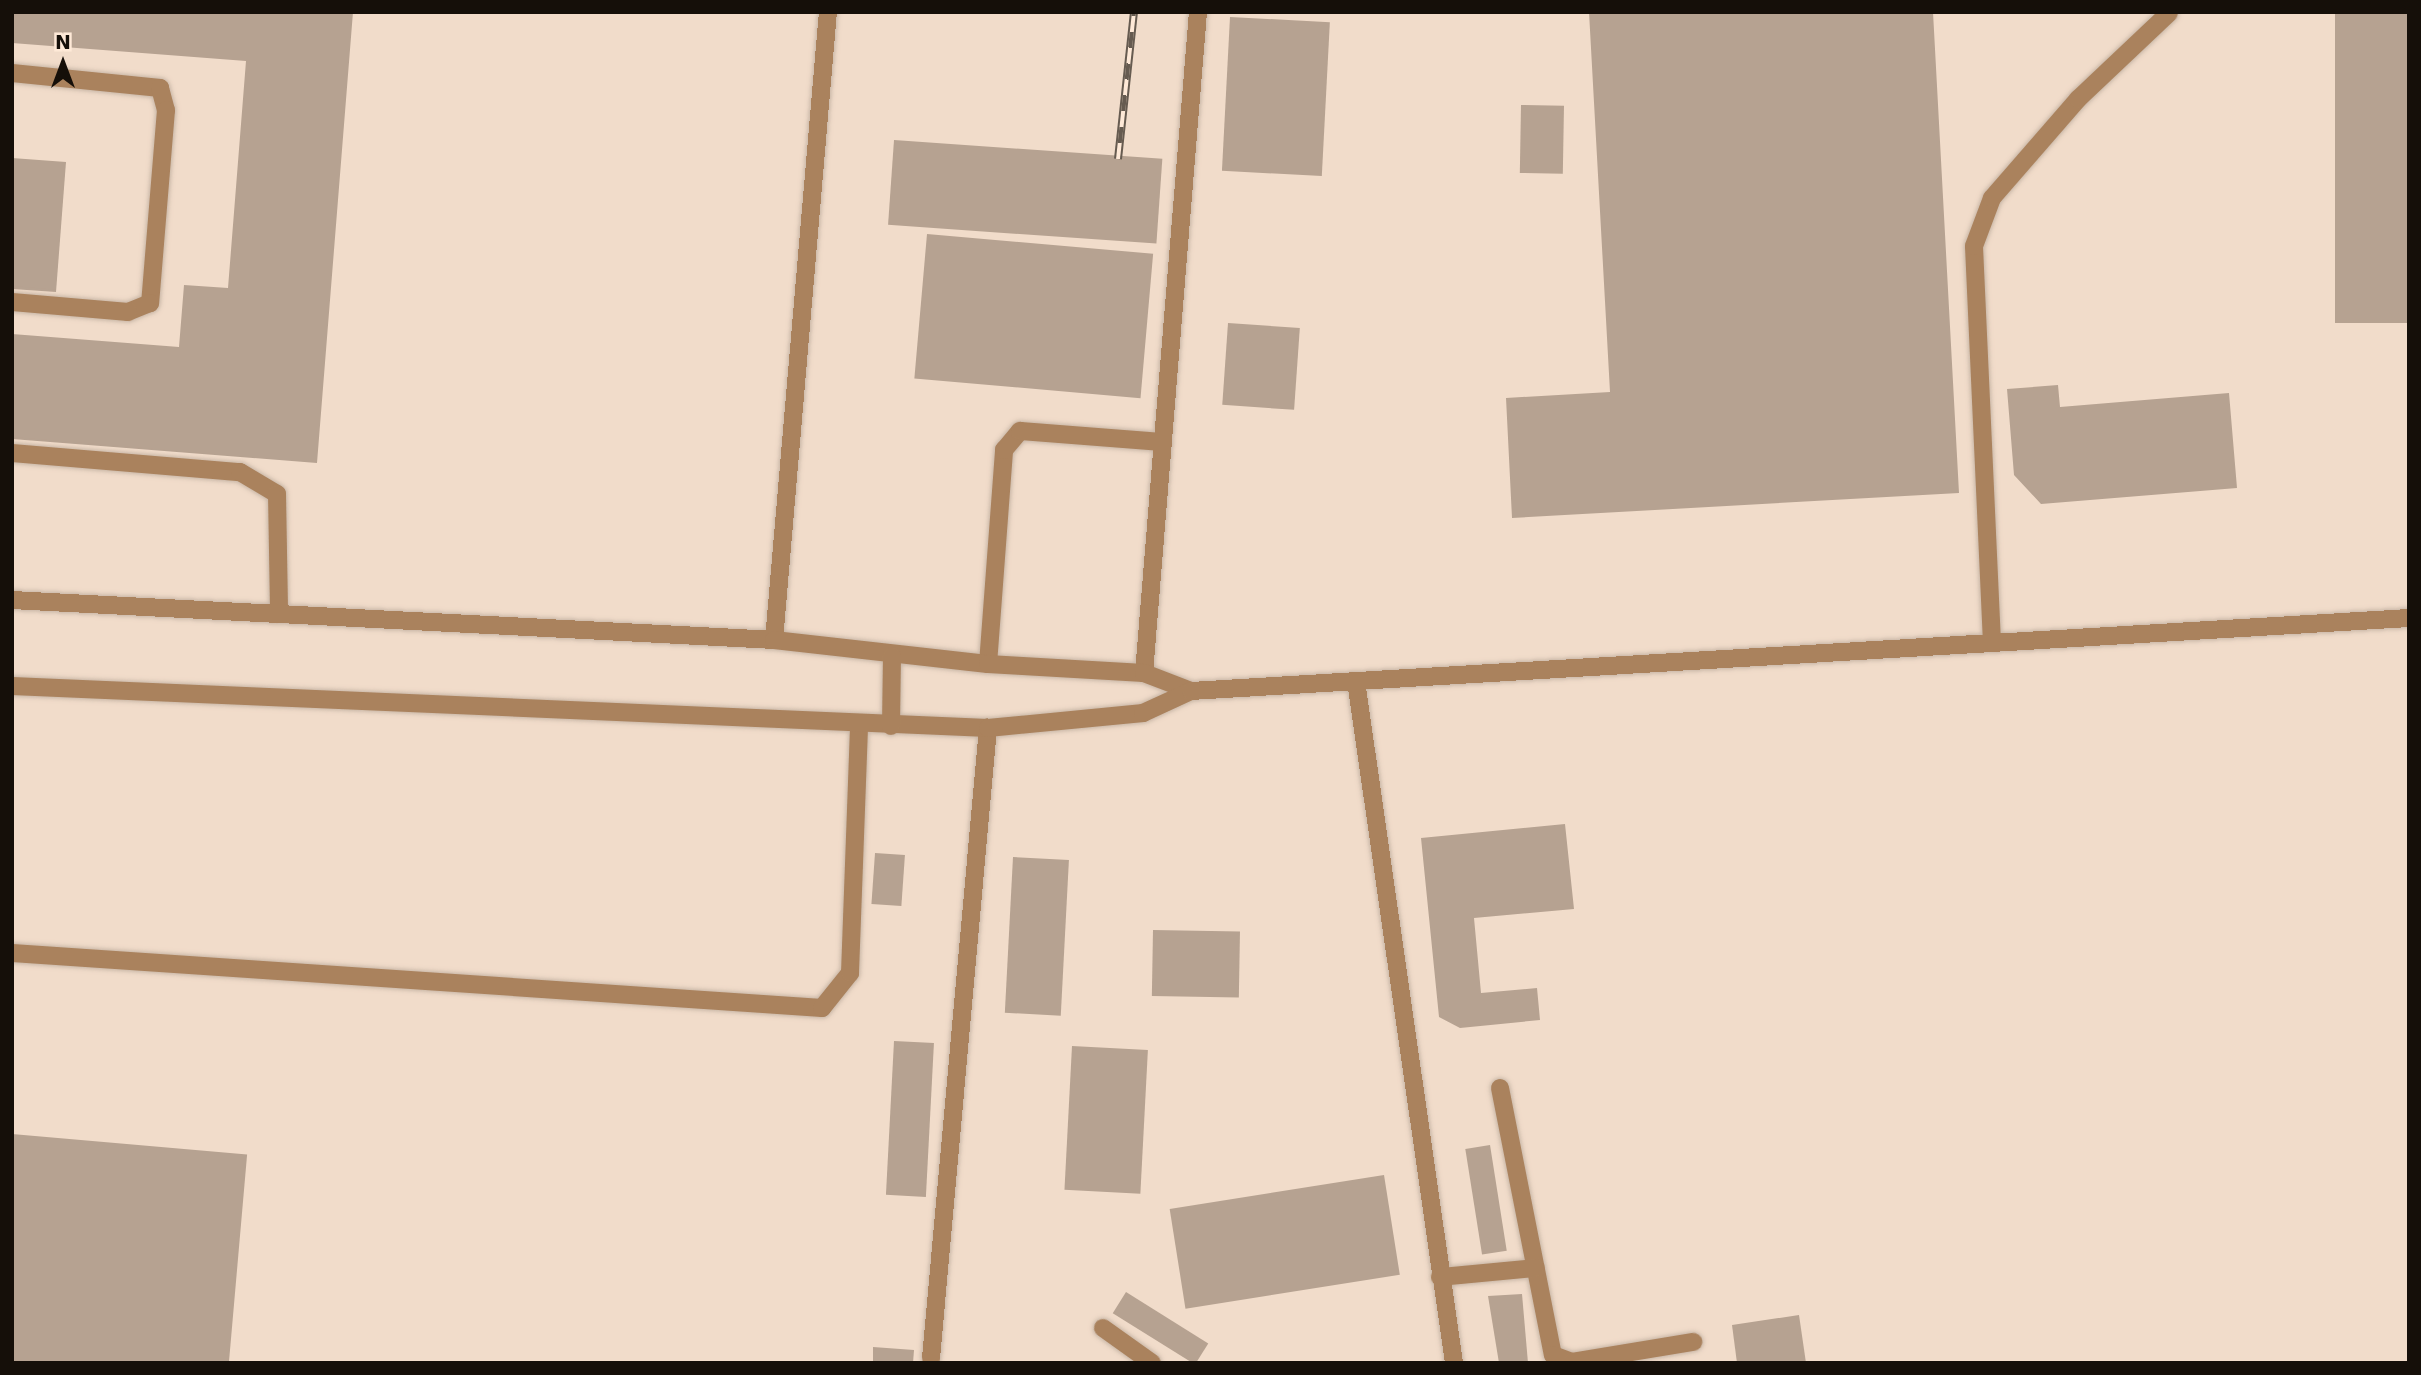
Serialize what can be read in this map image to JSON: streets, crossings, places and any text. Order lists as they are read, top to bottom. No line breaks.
{"north":"top"}
